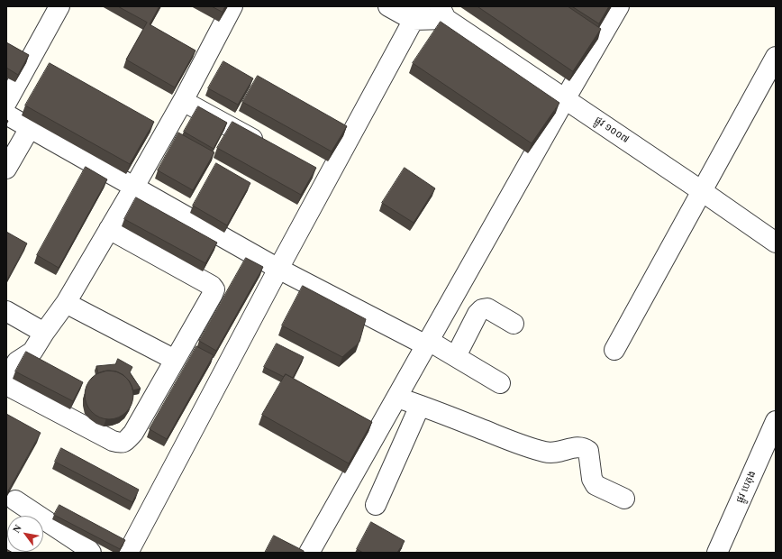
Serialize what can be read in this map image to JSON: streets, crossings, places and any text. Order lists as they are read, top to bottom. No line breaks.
{"streets":{"street":["ផ្លូវ ១០០៧","ផ្លូវ បេតុង"]},"north":"top left"}
